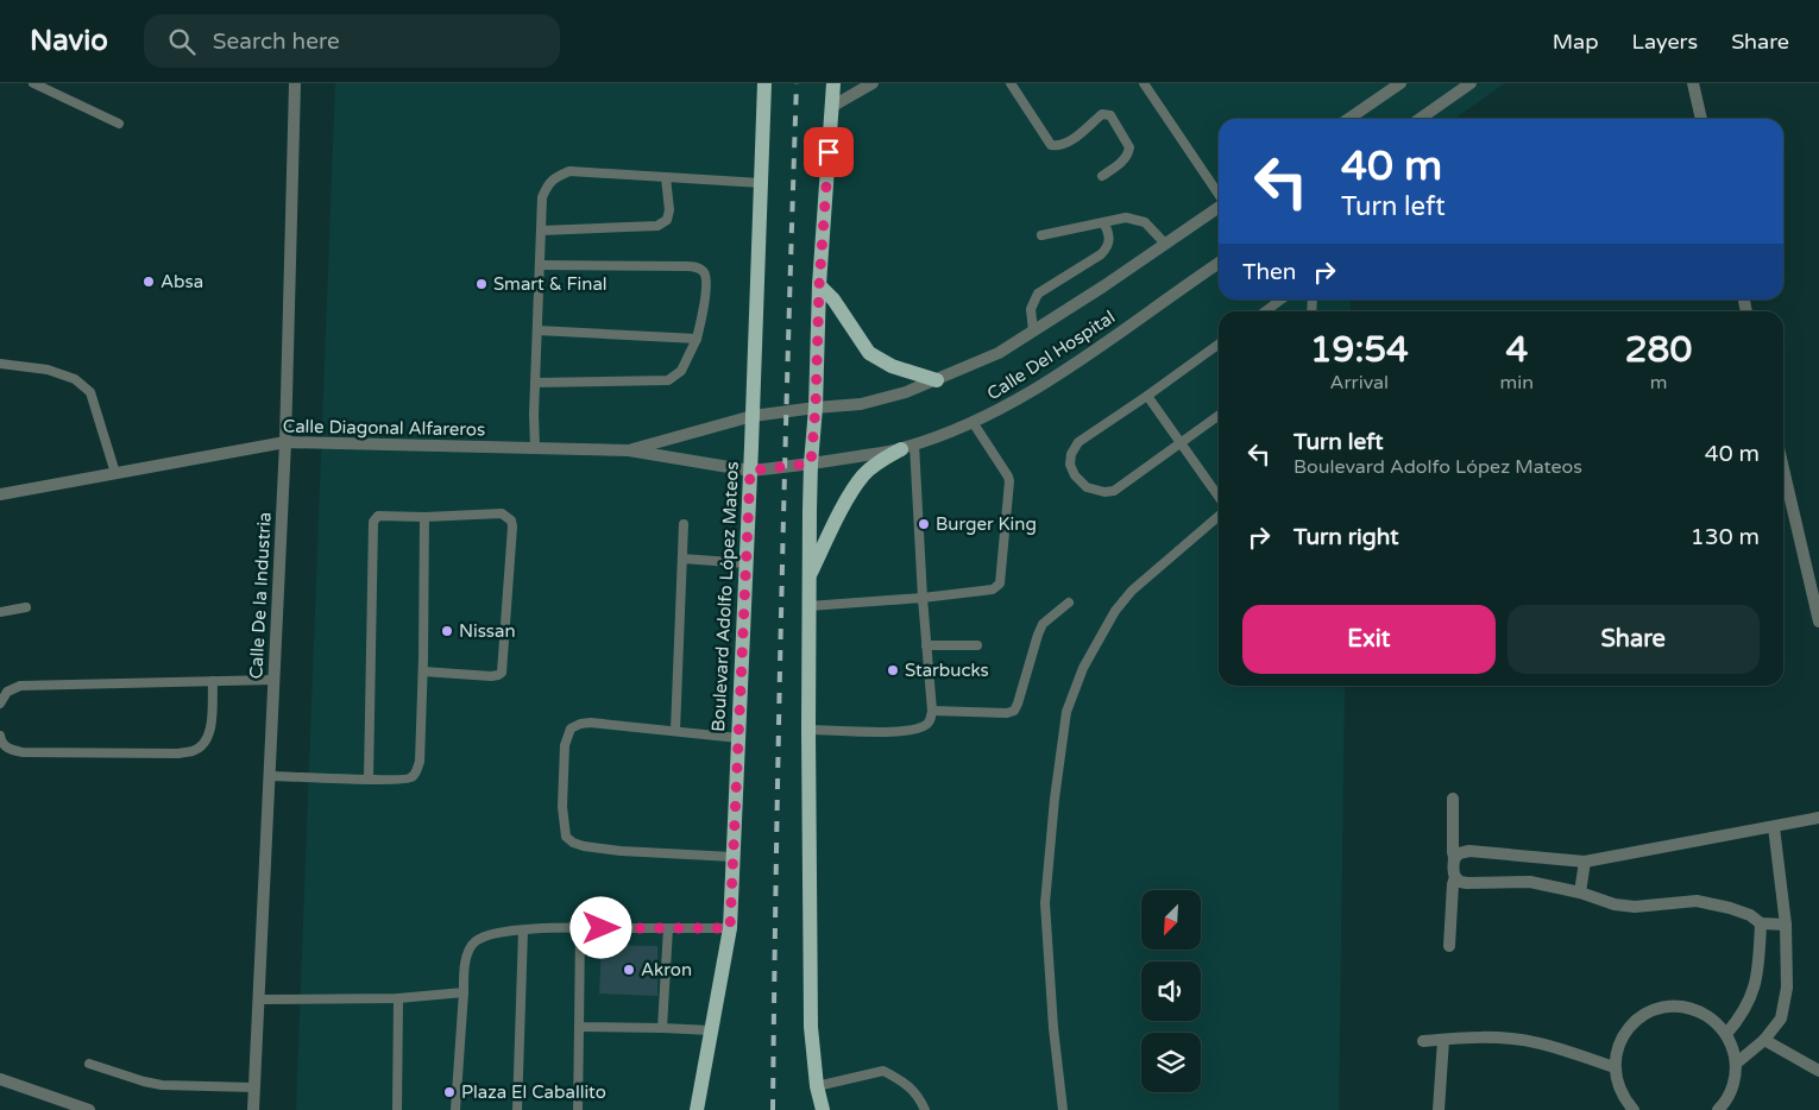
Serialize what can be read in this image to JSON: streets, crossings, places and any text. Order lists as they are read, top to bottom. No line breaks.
{"streets":{"main road":["Boulevard Adolfo López Mateos"],"street":["Calle Del Hospital","Calle Diagonal Alfareros","Calle De la Industria"]},"crossings":[["Calle Del Hospital","Calle Diagonal Alfareros"],["Calle Del Hospital","Boulevard Adolfo López Mateos"],["Calle Diagonal Alfareros","Calle De la Industria"],["Calle Diagonal Alfareros","Boulevard Adolfo López Mateos"]],"places":["Absa","Smart & Final","Burger King","Nissan","Starbucks","Akron","Plaza El Caballito"],"north":"bottom left","page":{"header":"Navio","search":"Search here","nav":["Map","Layers","Share"],"turn":["40 m","Turn left"],"then":"Then","eta":["19:54","Arrival","4","min","280","m"],"list":[{"name":"Turn left","note":"Boulevard Adolfo López Mateos","value":"40 m"},{"name":"Turn right","value":"130 m"}],"buttons":["Exit","Share"]}}
